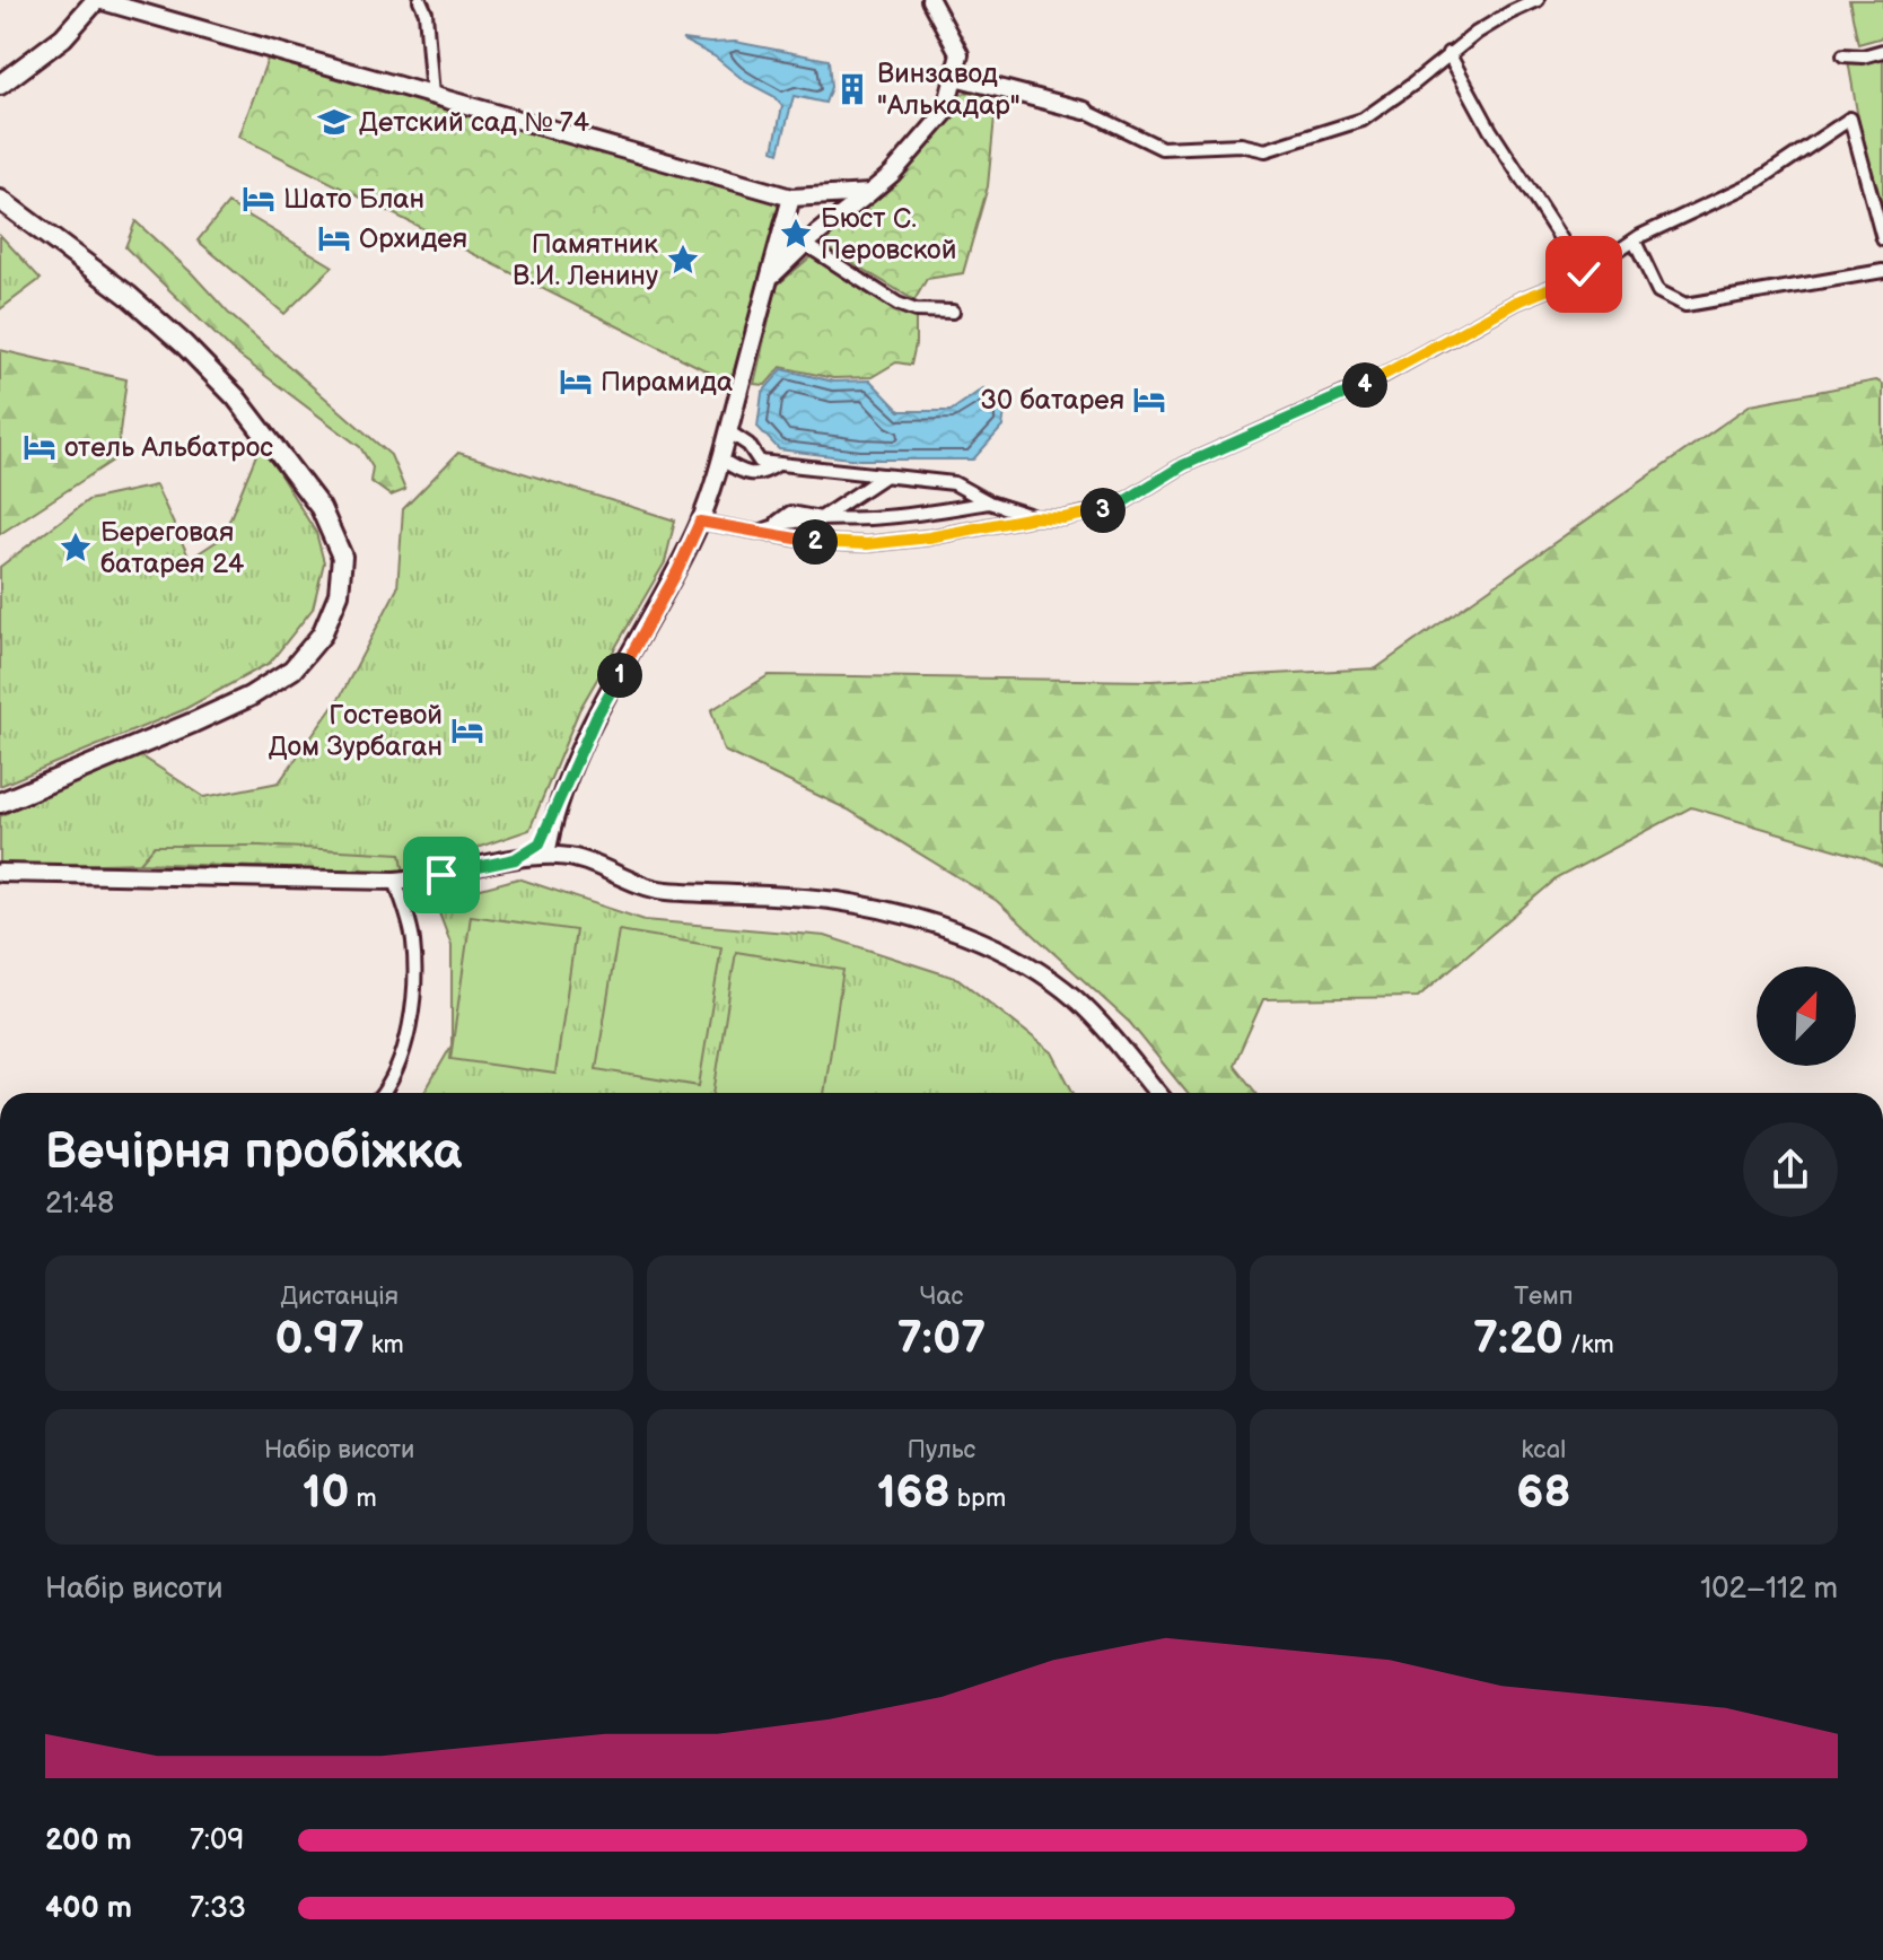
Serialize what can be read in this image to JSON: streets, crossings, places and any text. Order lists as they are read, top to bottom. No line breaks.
{"places":{"building":["Винзавод \"Алькадар\""],"school or university":["Детский сад № 74"],"hotel":["Шато Блан","Орхидея","Пирамида","30 батарея","отель Альбатрос","Гостевой Дом Зурбаган"],"place":["Бюст С. Перовской","Памятник В.И. Ленину","Береговая батарея 24"]},"north":"top right","page":{"pins":["4","3","2","1"],"heading":["Вечірня пробіжка","21:48"],"stats":[["Дистанція","0.97 km"],["Час","7:07"],["Темп","7:20 /km"],["Набір висоти","10 m"],["Пульс","168 bpm"],["kcal","68"]],"chart":["Набір висоти","102–112 m"],"list":[{"name":"200 m","note":"7:09"},{"name":"400 m","note":"7:33"}]}}
